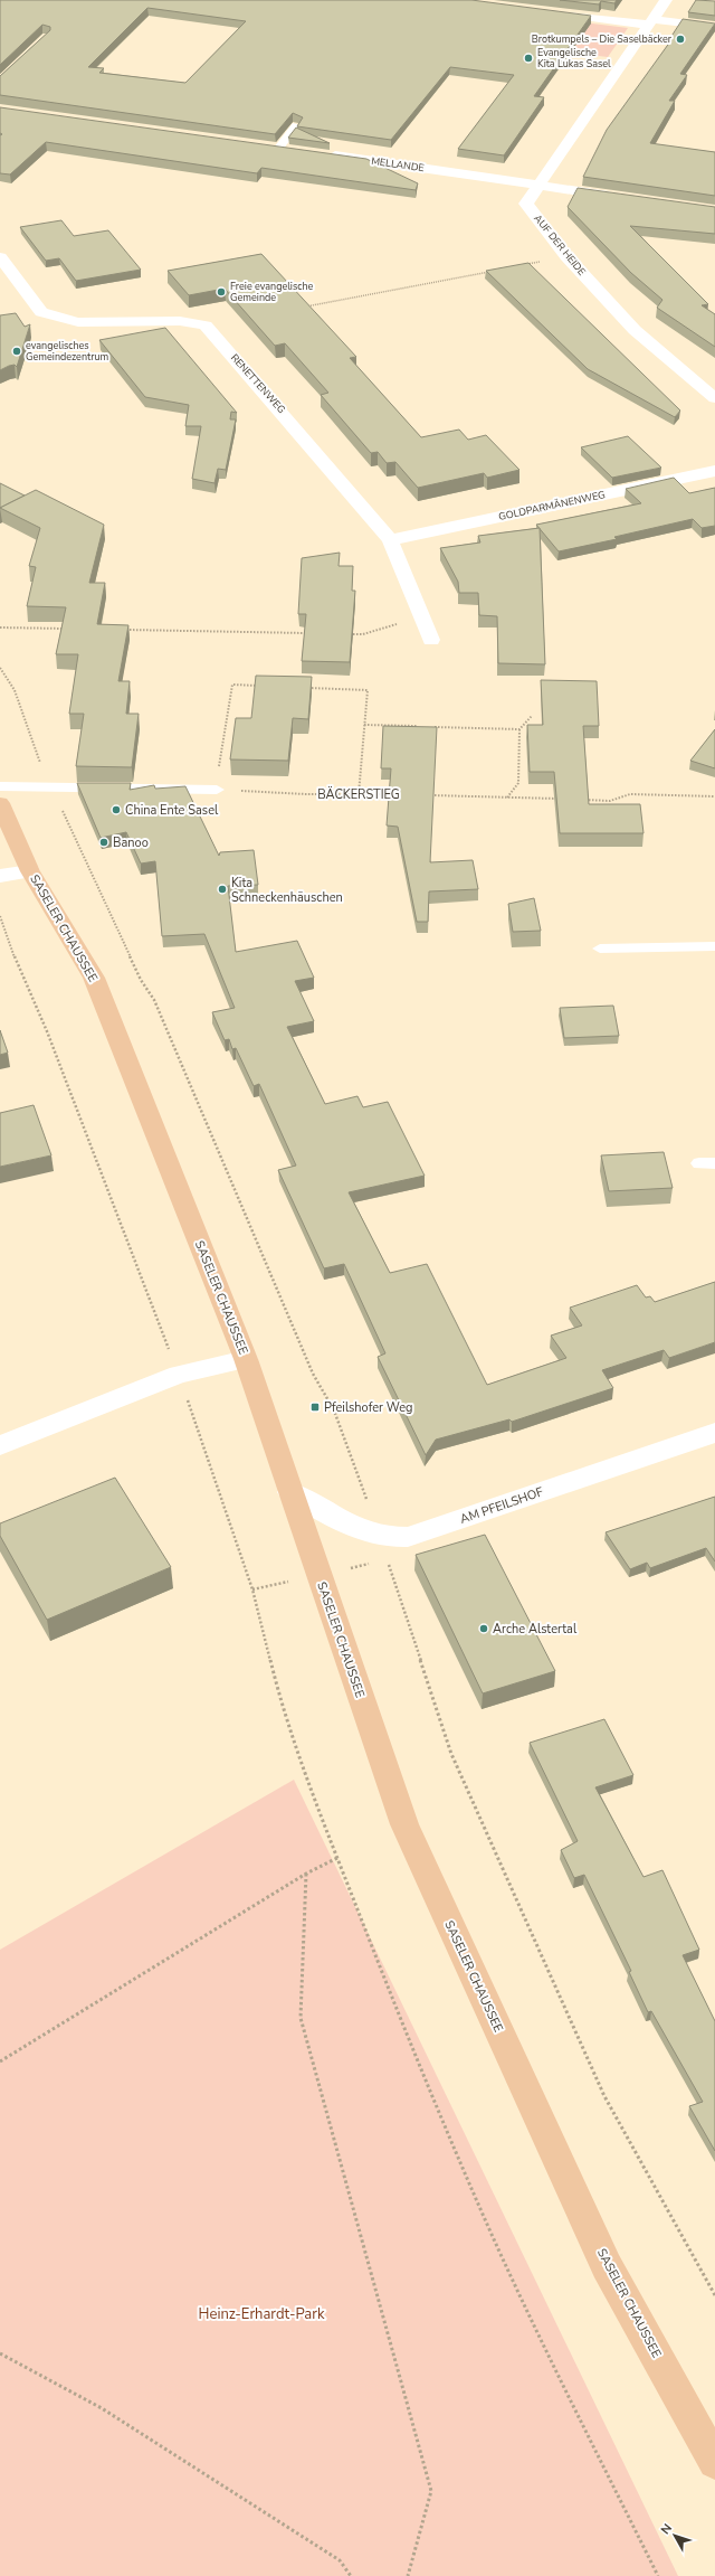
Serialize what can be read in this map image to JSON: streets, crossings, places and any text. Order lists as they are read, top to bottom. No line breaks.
{"streets":{"main road":["SASELER CHAUSSEE"],"street":["MELLANDE","AUF DER HEIDE","RENETTENWEG","GOLDPARMÄNENWEG","AM PFEILSHOF"],"path":["BÄCKERSTIEG"]},"crossings":[["MELLANDE","AUF DER HEIDE"],["RENETTENWEG","GOLDPARMÄNENWEG"],["SASELER CHAUSSEE","AM PFEILSHOF"]],"parks":["Heinz-Erhardt-Park"],"places":{"other":["Brotkumpels – Die Saselbäcker","Evangelische Kita Lukas Sasel","Freie evangelische Gemeinde","evangelisches Gemeindezentrum","China Ente Sasel","Banoo","Kita Schneckenhäuschen","Arche Alstertal"],"transit":["Pfeilshofer Weg"]},"north":"top left"}
